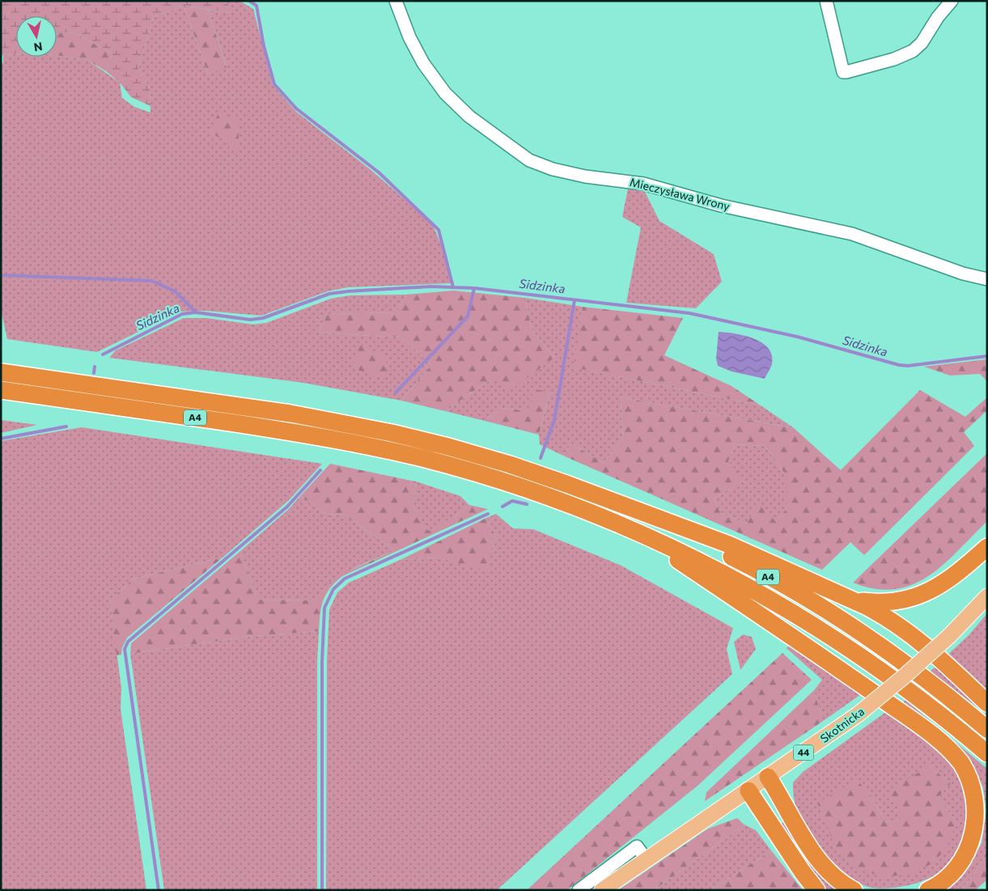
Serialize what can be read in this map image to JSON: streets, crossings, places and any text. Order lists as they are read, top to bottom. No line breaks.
{"streets":{"highway":["A4"],"main road":["Skotnicka","44"],"street":["Mieczysława Wrony"]},"water":["Sidzinka"],"north":"bottom"}
